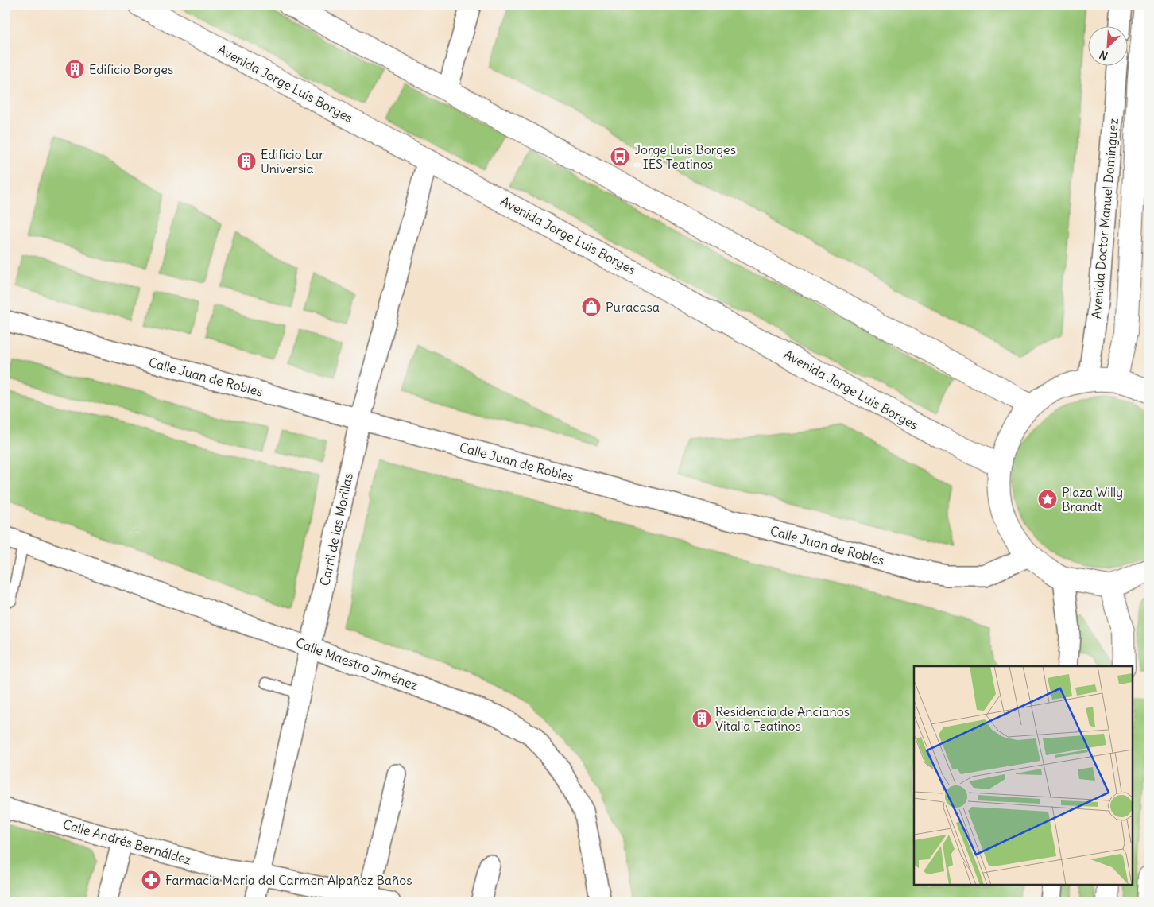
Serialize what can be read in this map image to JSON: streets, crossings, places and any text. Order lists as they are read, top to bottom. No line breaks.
{"streets":{"main road":["Avenida Jorge Luis Borges","Avenida Doctor Manuel Domínguez"],"street":["Calle Juan de Robles","Carril de las Morillas","Calle Maestro Jiménez","Calle Andrés Bernáldez"]},"crossings":[["Avenida Jorge Luis Borges","Carril de las Morillas"],["Calle Juan de Robles","Carril de las Morillas"],["Carril de las Morillas","Calle Maestro Jiménez"],["Carril de las Morillas","Calle Andrés Bernáldez"]],"places":{"building":["Edificio Borges","Edificio Lar Universia","Residencia de Ancianos Vitalia Teatinos"],"bus stop":["Jorge Luis Borges - IES Teatinos"],"shop":["Puracasa"],"place":["Plaza Willy Brandt"],"pharmacy":["Farmacia María del Carmen Alpañez Baños"]},"north":"bottom left"}
